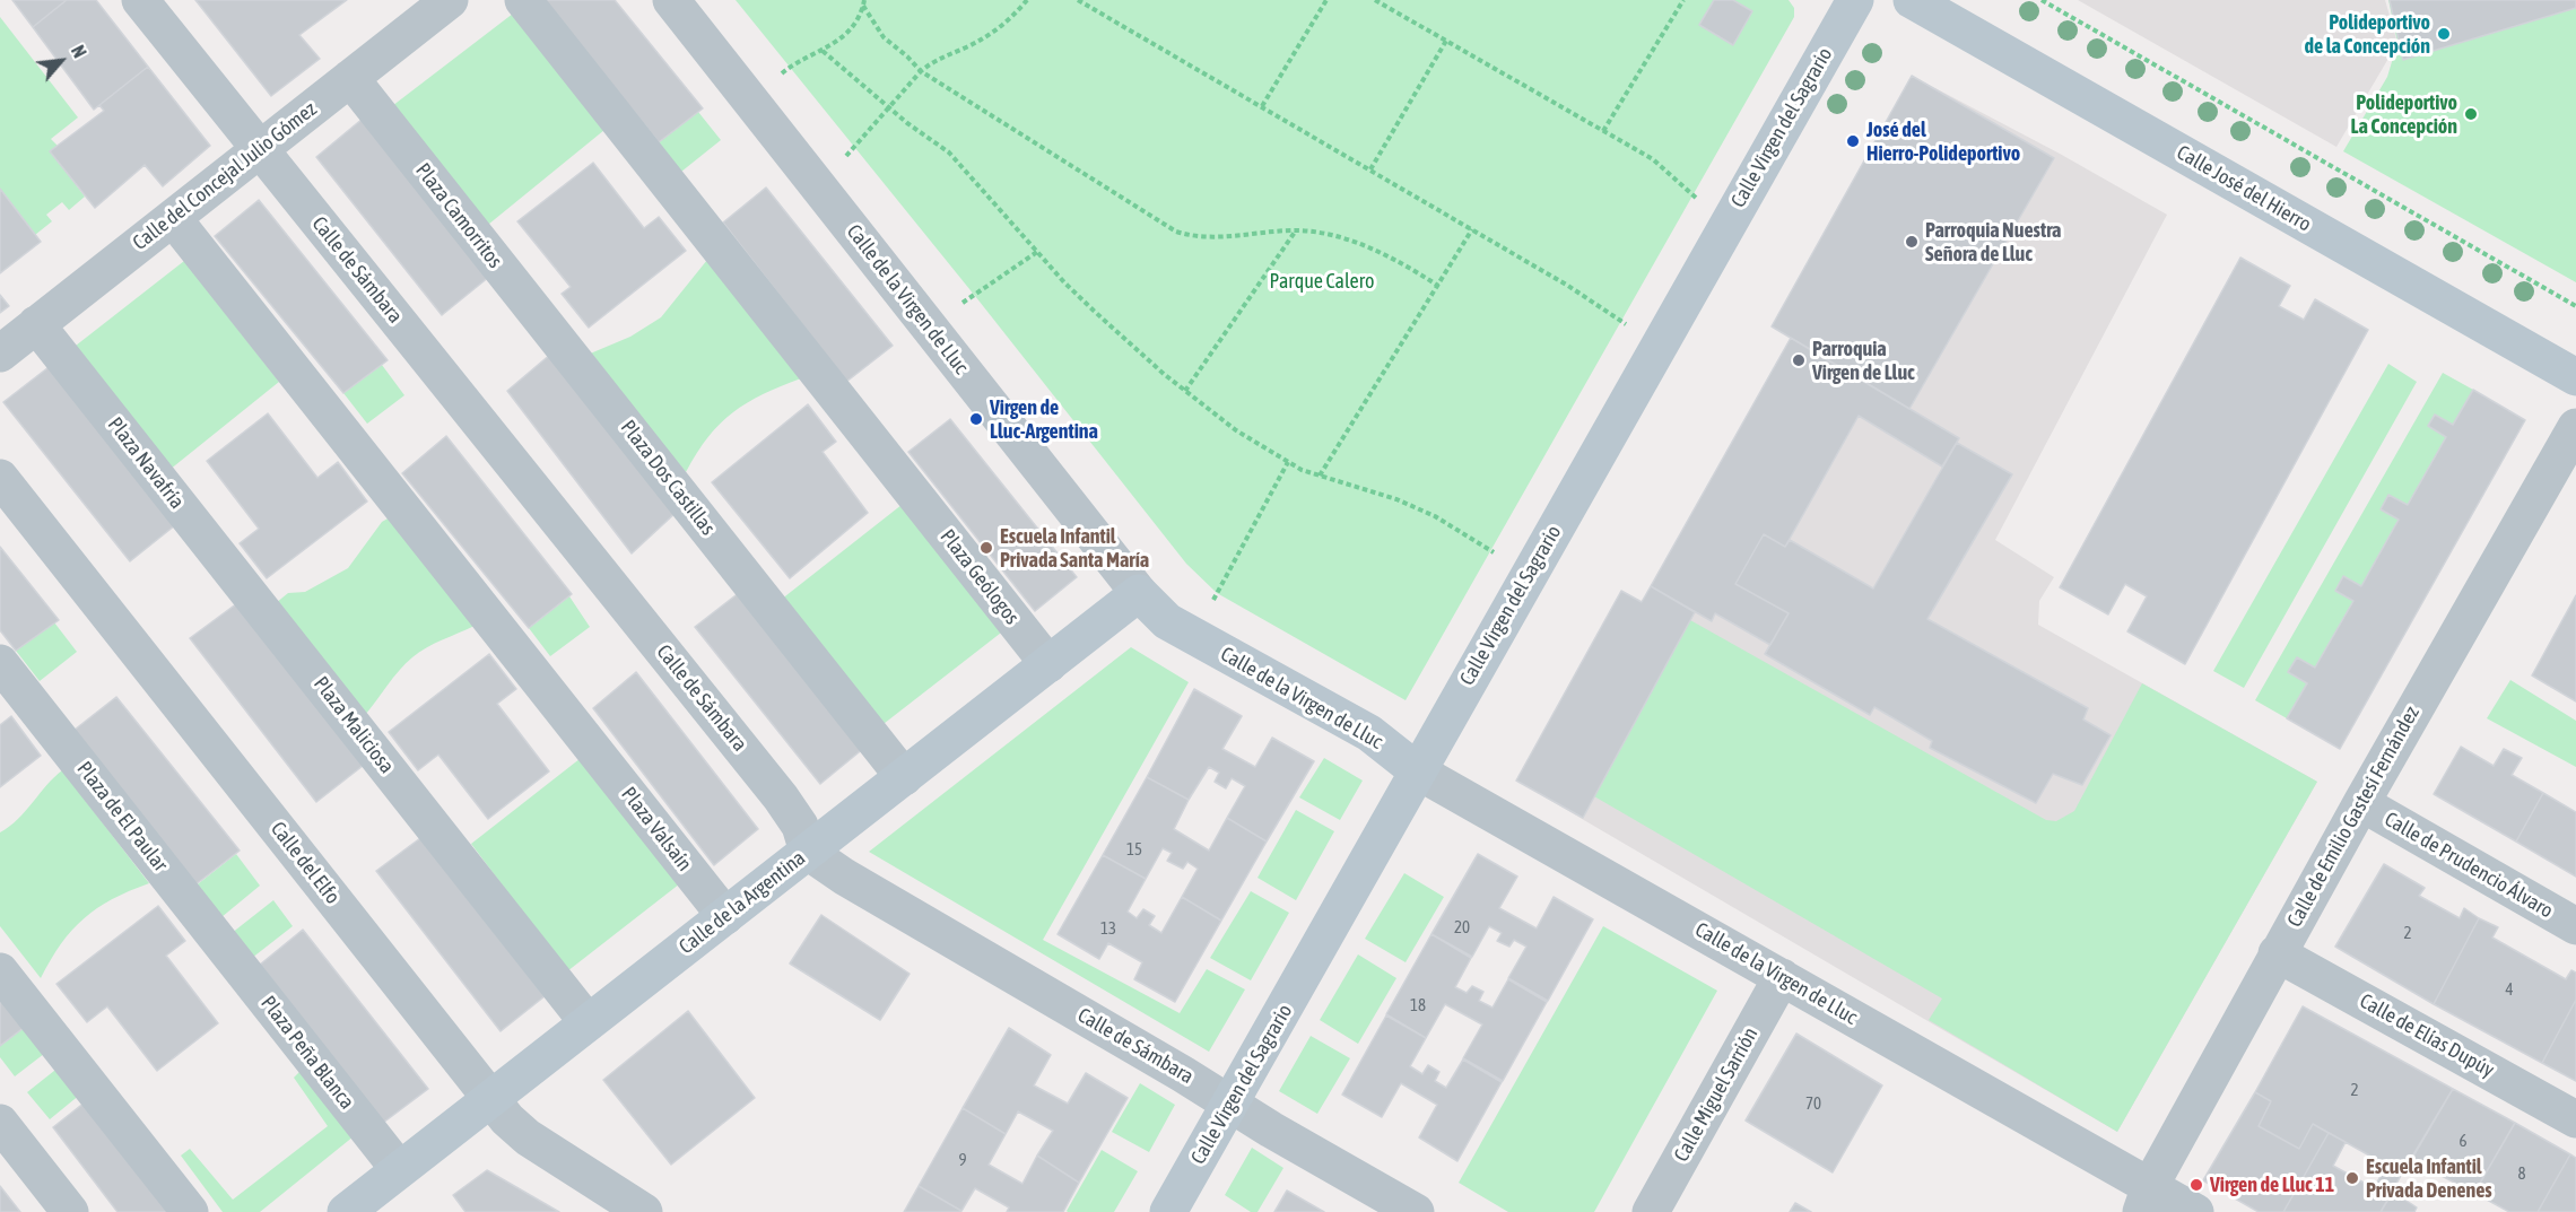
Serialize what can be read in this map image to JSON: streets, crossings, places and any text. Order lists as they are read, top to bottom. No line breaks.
{"streets":{"street":["Calle Virgen del Sagrario","Calle del Concejal Julio Gómez","Calle José del Hierro","Plaza Camorritos","Calle de Sámbara","Calle de la Virgen de Lluc","Plaza Navafría","Plaza Dos Castillas","Plaza Geólogos","Plaza Maliciosa","Plaza de El Paular","Calle de Emilio Gastesi Fernández","Plaza Valsaín","Calle del Elfo","Calle de Prudencio Álvaro","Calle de la Argentina","Calle de Elías Dupúy","Plaza Peña Blanca","Calle Miguel Sarrión"]},"crossings":[["Calle Virgen del Sagrario","Calle de Sámbara"],["Calle Virgen del Sagrario","Calle de la Virgen de Lluc"],["Calle del Concejal Julio Gómez","Plaza Camorritos"],["Calle del Concejal Julio Gómez","Calle de Sámbara"],["Calle del Concejal Julio Gómez","Plaza Navafría"],["Calle del Concejal Julio Gómez","Plaza Valsaín"],["Plaza Camorritos","Plaza Dos Castillas"],["Calle de Sámbara","Calle de la Argentina"],["Calle de la Virgen de Lluc","Calle de Emilio Gastesi Fernández"],["Calle de la Virgen de Lluc","Calle de la Argentina"],["Calle de la Virgen de Lluc","Calle Miguel Sarrión"],["Plaza Navafría","Plaza Maliciosa"],["Plaza Dos Castillas","Calle de la Argentina"],["Plaza Geólogos","Calle de la Argentina"],["Plaza Maliciosa","Calle de la Argentina"],["Plaza de El Paular","Plaza Peña Blanca"],["Calle de Emilio Gastesi Fernández","Calle de Prudencio Álvaro"],["Calle de Emilio Gastesi Fernández","Calle de Elías Dupúy"],["Plaza Valsaín","Calle de la Argentina"],["Calle del Elfo","Calle de la Argentina"],["Calle de la Argentina","Plaza Peña Blanca"]],"parks":["Parque Calero"],"places":["Polideportivo de la Concepción","Polideportivo La Concepción","José del Hierro-Polideportivo","Parroquia Nuestra Señora de Lluc","Parroquia Virgen de Lluc","Virgen de Lluc-Argentina","Escuela Infantil Privada Santa María","Escuela Infantil Privada Denenes","Virgen de Lluc 11"],"house_numbers":["15","20","13","2","4","18","2","70","6","9","8"],"north":"top right"}
